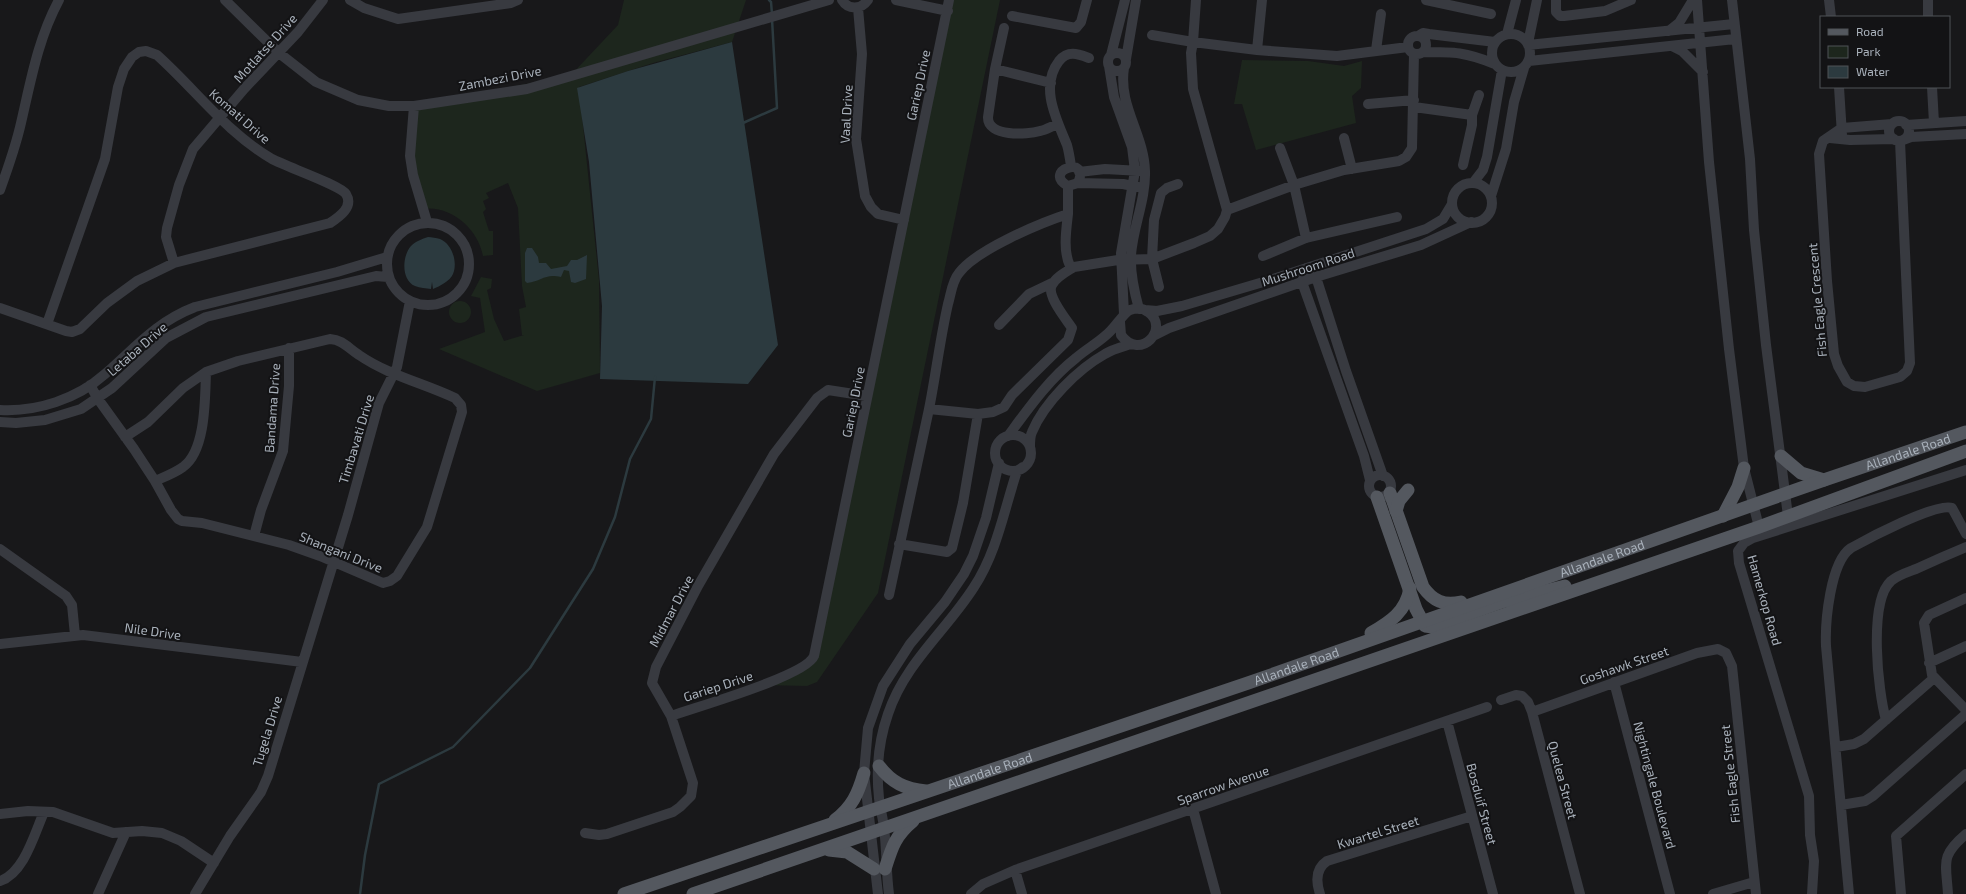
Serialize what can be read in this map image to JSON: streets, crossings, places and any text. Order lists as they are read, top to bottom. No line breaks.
{"streets":{"main road":["Allandale Road"],"street":["Motlatse Drive","Zambezi Drive","Gariep Drive","Vaal Drive","Komati Drive","Mushroom Road","Fish Eagle Crescent","Letaba Drive","Bandama Drive","Timbavati Drive","Shangani Drive","Hamerkop Road","Midmar Drive","Nile Drive","Goshawk Street","Tugela Drive","Fish Eagle Street","Quelea Street","Sparrow Avenue","Nightingale Boulevard","Bosduif Street","Kwartel Street"]},"crossings":[["Motlatse Drive","Zambezi Drive"],["Motlatse Drive","Komati Drive"],["Gariep Drive","Vaal Drive"],["Gariep Drive","Midmar Drive"],["Letaba Drive","Timbavati Drive"],["Letaba Drive","Shangani Drive"],["Bandama Drive","Shangani Drive"],["Timbavati Drive","Shangani Drive"],["Timbavati Drive","Tugela Drive"],["Shangani Drive","Tugela Drive"],["Nile Drive","Tugela Drive"],["Goshawk Street","Fish Eagle Street"],["Goshawk Street","Quelea Street"],["Goshawk Street","Nightingale Boulevard"],["Sparrow Avenue","Bosduif Street"],["Bosduif Street","Kwartel Street"]],"legend":["Road","Park","Water"]}
